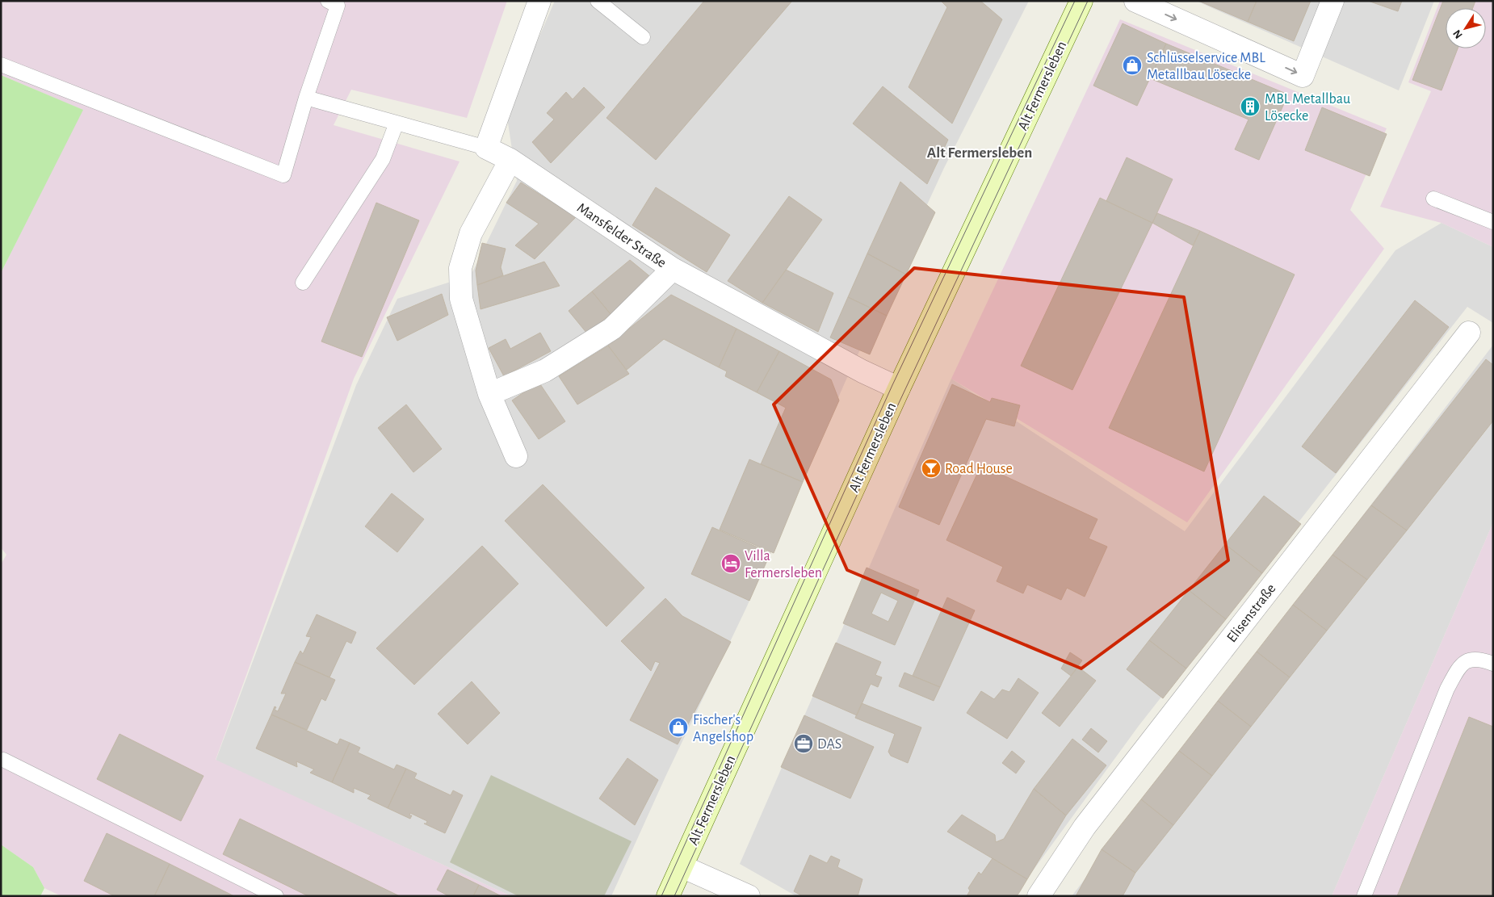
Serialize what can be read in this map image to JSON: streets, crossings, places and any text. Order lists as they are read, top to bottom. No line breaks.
{"streets":{"main road":["Alt Fermersleben"],"street":["Mansfelder Straße","Elisenstraße"]},"crossings":[["Alt Fermersleben","Mansfelder Straße"]],"districts":["Alt Fermersleben"],"places":{"shop":["Schlüsselservice MBL Metallbau Lösecke","Fischer's Angelshop"],"building":["MBL Metallbau Lösecke"],"bar":["Road House"],"hotel":["Villa Fermersleben"],"office":["DAS"]},"north":"bottom left"}
